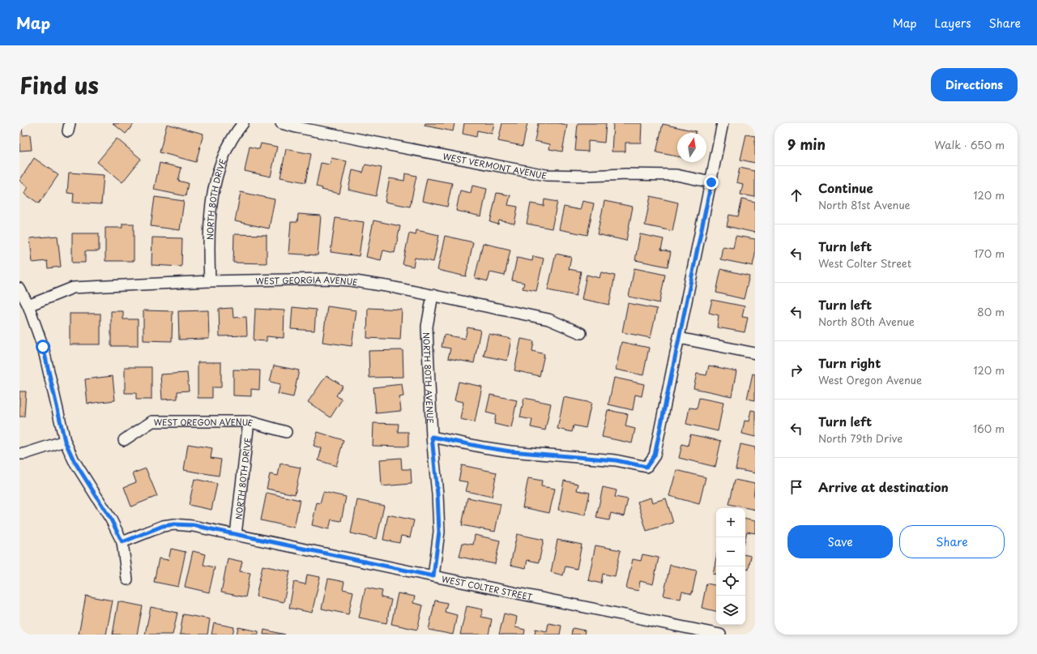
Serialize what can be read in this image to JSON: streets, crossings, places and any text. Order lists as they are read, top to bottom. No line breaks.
{"streets":{"street":["WEST VERMONT AVENUE","NORTH 80TH DRIVE","WEST GEORGIA AVENUE","NORTH 80TH AVENUE","WEST OREGON AVENUE","WEST COLTER STREET"]},"crossings":[["NORTH 80TH DRIVE","WEST GEORGIA AVENUE"],["NORTH 80TH DRIVE","WEST OREGON AVENUE"],["NORTH 80TH DRIVE","WEST COLTER STREET"],["WEST GEORGIA AVENUE","NORTH 80TH AVENUE"],["NORTH 80TH AVENUE","WEST COLTER STREET"]],"north":"top","page":{"header":"Map","nav":["Map","Layers","Share"],"title":"Find us","buttons":["Directions",["Save","Share"]],"heading":["9 min","Walk · 650 m"],"list":[["Continue","North 81st Avenue","120 m"],["Turn left","West Colter Street","170 m"],["Turn left","North 80th Avenue","80 m"],["Turn right","West Oregon Avenue","120 m"],["Turn left","North 79th Drive","160 m"],"Arrive at destination"],"map_buttons":["+","−"]}}
